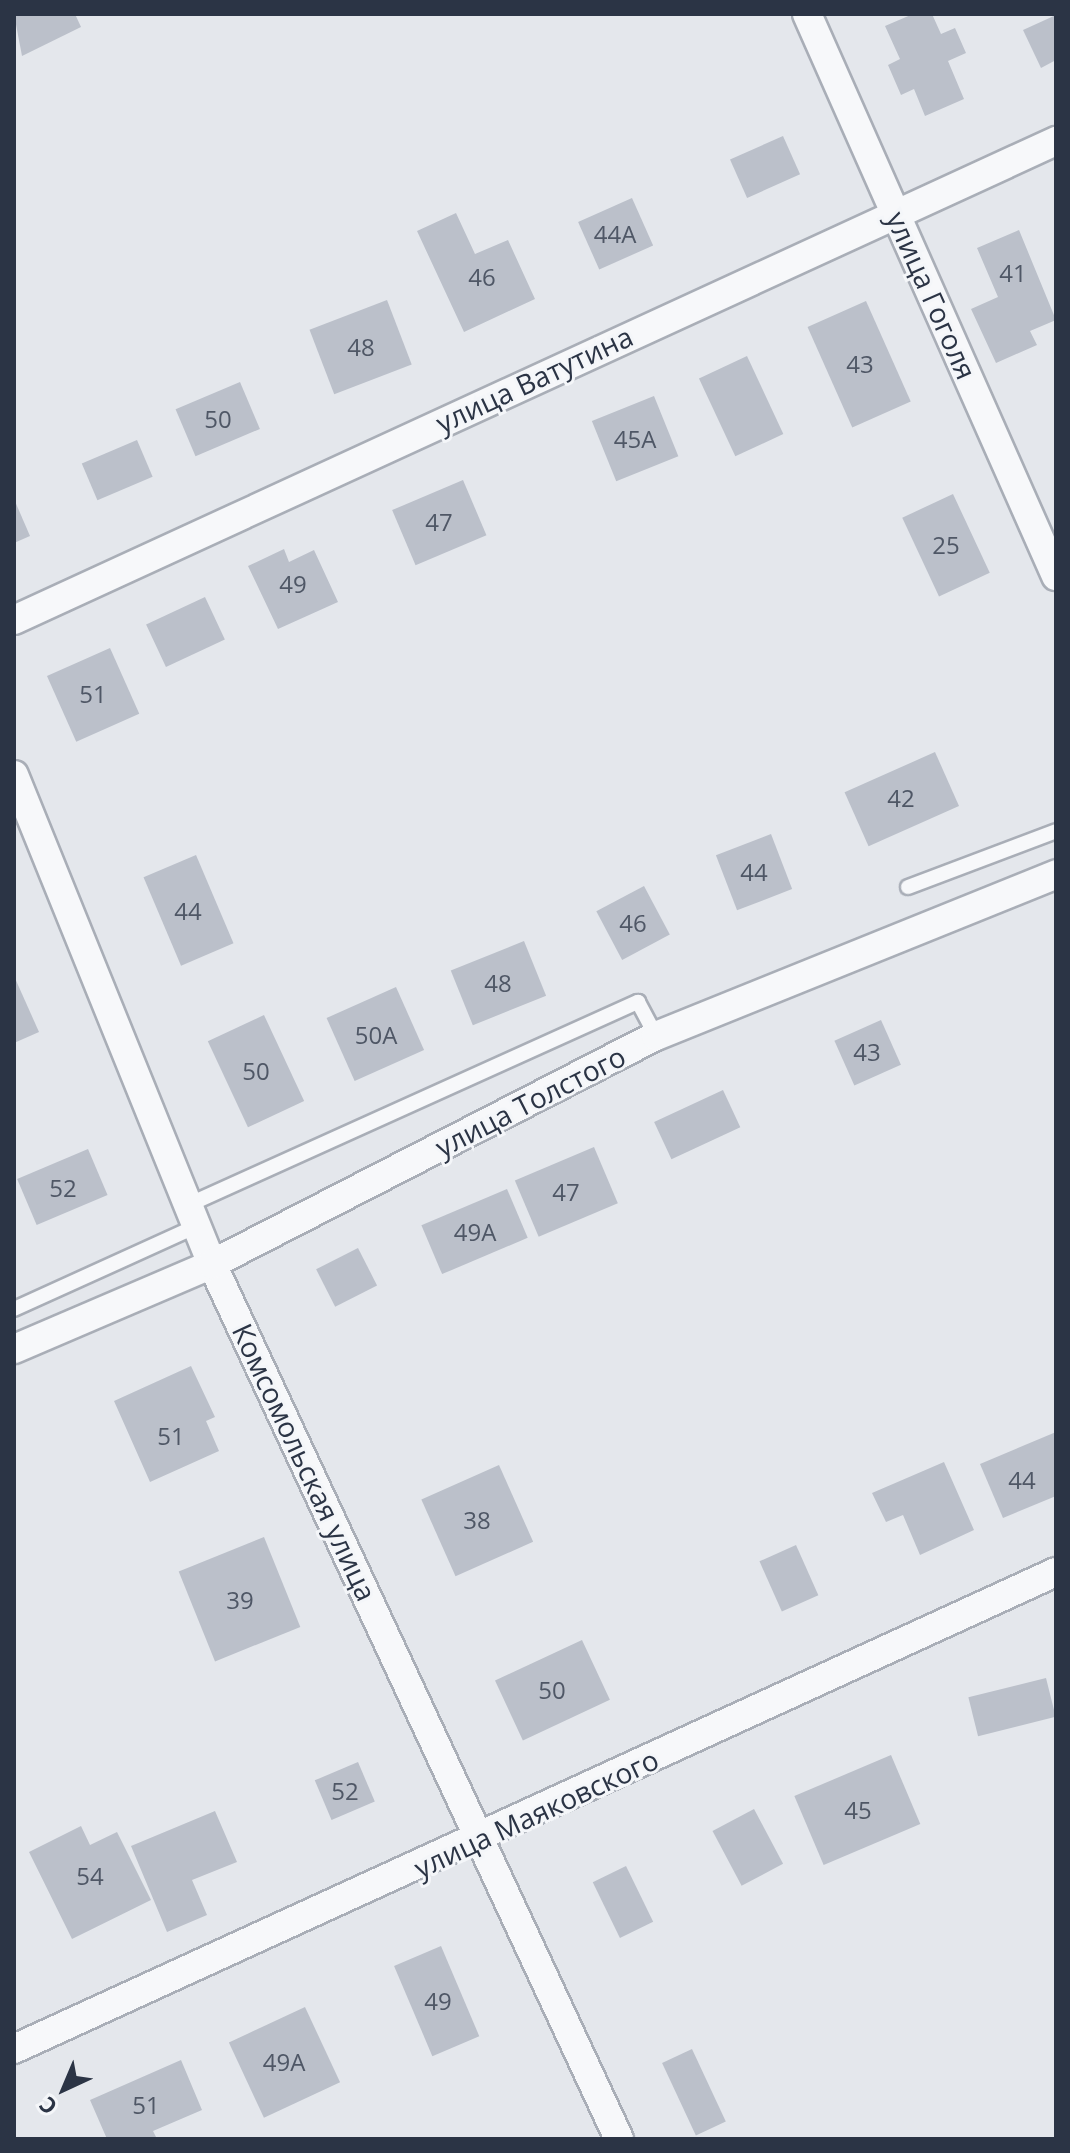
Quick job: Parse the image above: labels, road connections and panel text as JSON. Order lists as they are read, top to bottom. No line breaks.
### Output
{"streets":{"street":["улица Гоголя","улица Ватутина","улица Толстого","Комсомольская улица","улица Маяковского"]},"crossings":[["улица Гоголя","улица Ватутина"],["улица Толстого","Комсомольская улица"],["Комсомольская улица","улица Маяковского"]],"house_numbers":["44А","41","46","48","43","50","45А","47","25","49","51","42","44","44","46","48","50А","43","50","52","47","49А","51","44","38","39","50","52","45","54","49","49А","51"],"north":"bottom left"}
